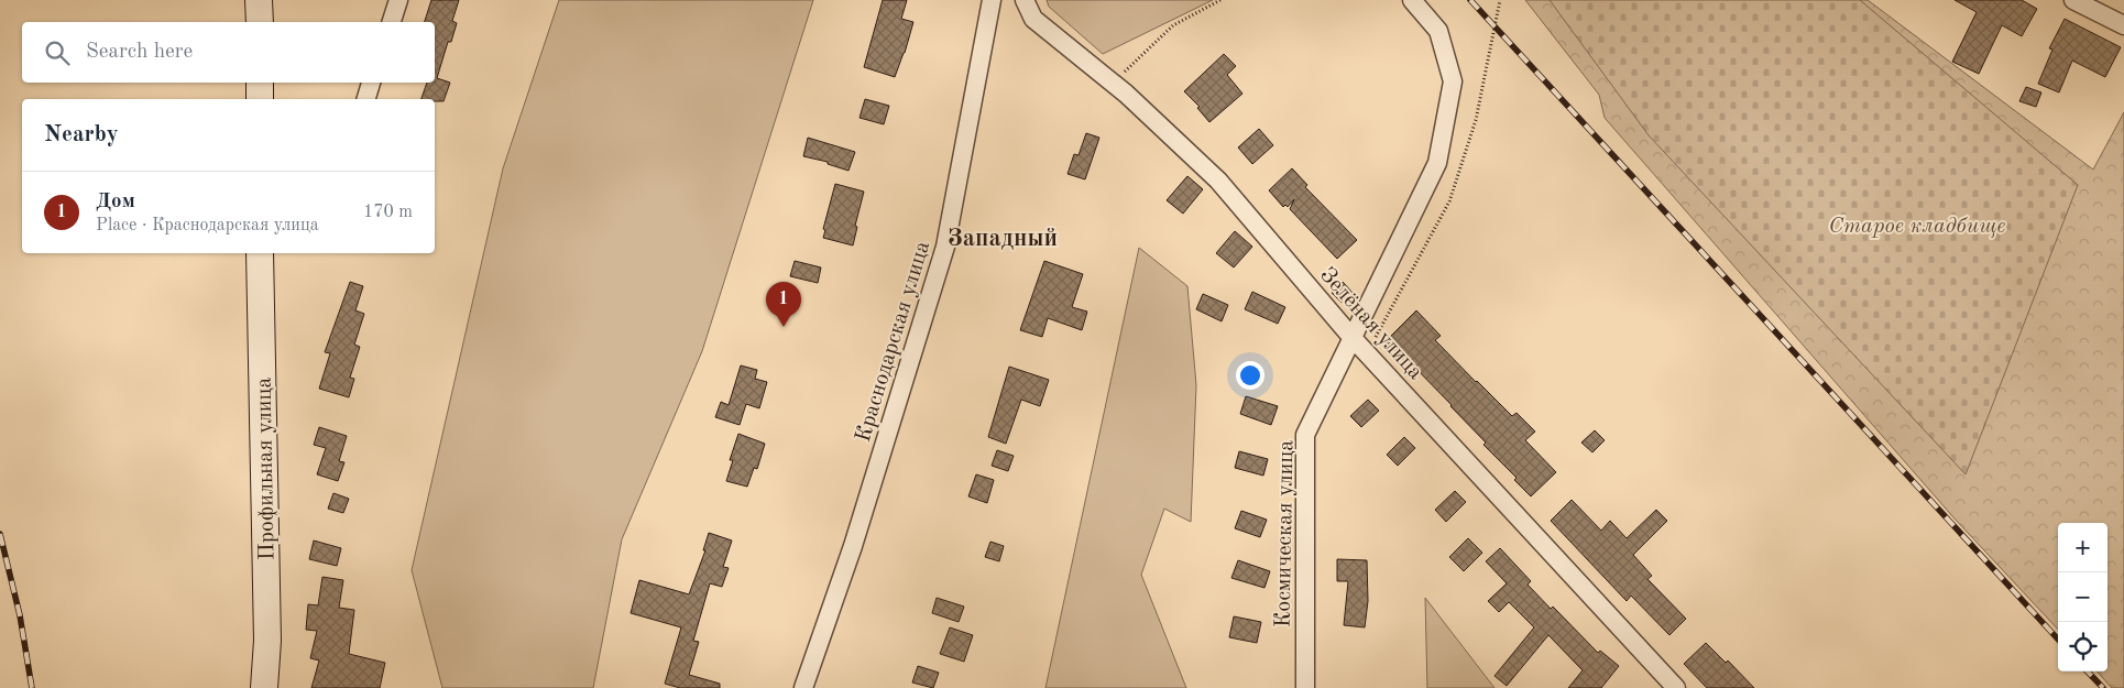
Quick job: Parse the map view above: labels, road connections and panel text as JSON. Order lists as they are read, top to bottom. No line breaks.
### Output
{"streets":{"main road":["Профильная улица"],"street":["Зелёная улица","Краснодарская улица","Космическая улица"]},"crossings":[["Зелёная улица","Космическая улица"]],"districts":["Западный"],"parks":["Старое кладбище"],"page":{"search":"Search here","heading":"Nearby","list":[{"mark":"1","name":"Дом","note":"Place · Краснодарская улица","value":"170 m"}],"pins":"1","map_buttons":["+","−"]}}
